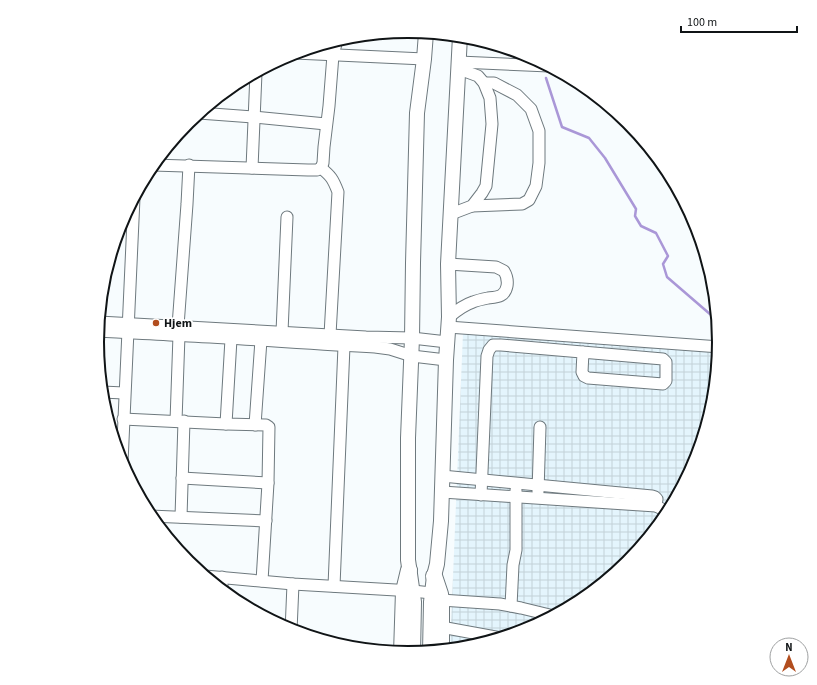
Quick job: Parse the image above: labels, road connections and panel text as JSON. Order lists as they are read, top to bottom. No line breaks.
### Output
{"places":["Hjem"],"scale_bar":"100 m","north":"top"}
